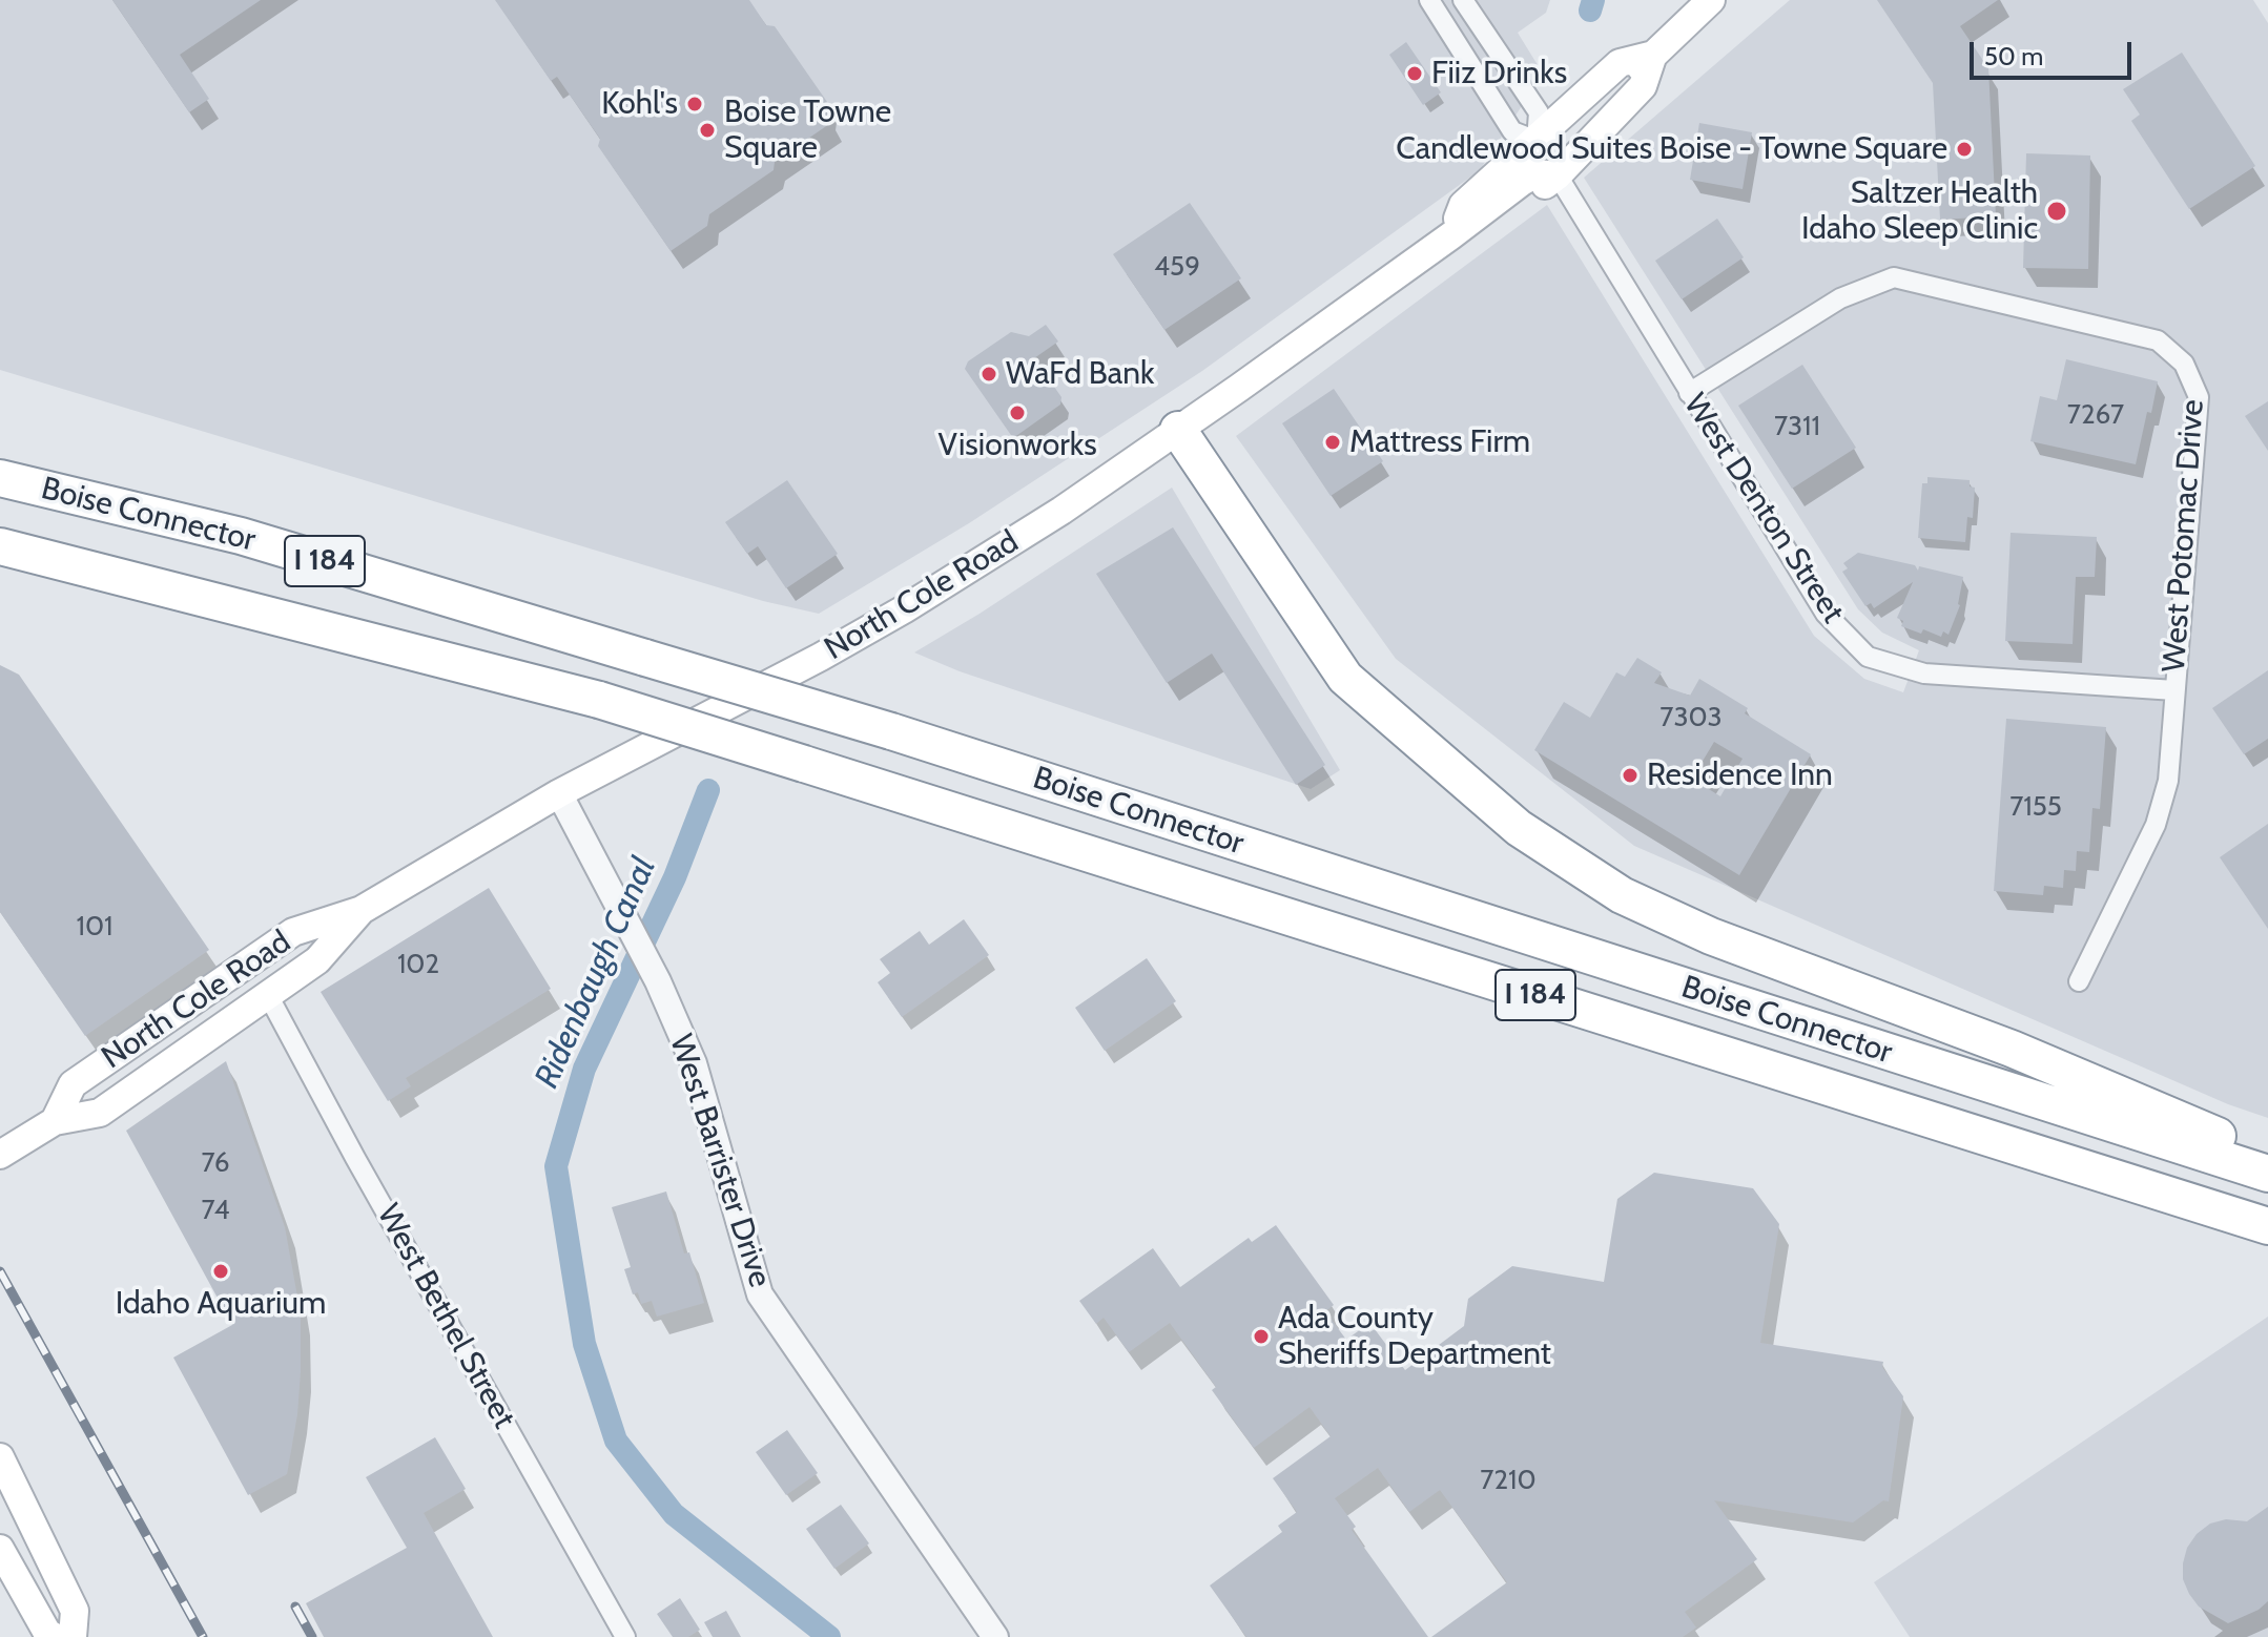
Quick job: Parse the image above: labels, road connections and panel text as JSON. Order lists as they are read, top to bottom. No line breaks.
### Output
{"streets":{"highway":["Boise Connector","I 184"],"main road":["North Cole Road"],"street":["West Denton Street","West Potomac Drive","West Barrister Drive","West Bethel Street"]},"crossings":[["West Denton Street","West Potomac Drive"],["West Denton Street","North Cole Road"],["North Cole Road","West Barrister Drive"],["North Cole Road","West Bethel Street"]],"water":["Ridenbaugh Canal"],"places":["Fiiz Drinks","Kohl's","Boise Towne Square","Candlewood Suites Boise - Towne Square","Saltzer Health Idaho Sleep Clinic","WaFd Bank","Visionworks","Mattress Firm","Residence Inn","Idaho Aquarium","Ada County Sheriffs Department"],"house_numbers":["459","7267","7311","7303","7155","101","102","76","74","7210"],"scale_bar":"50 m"}
